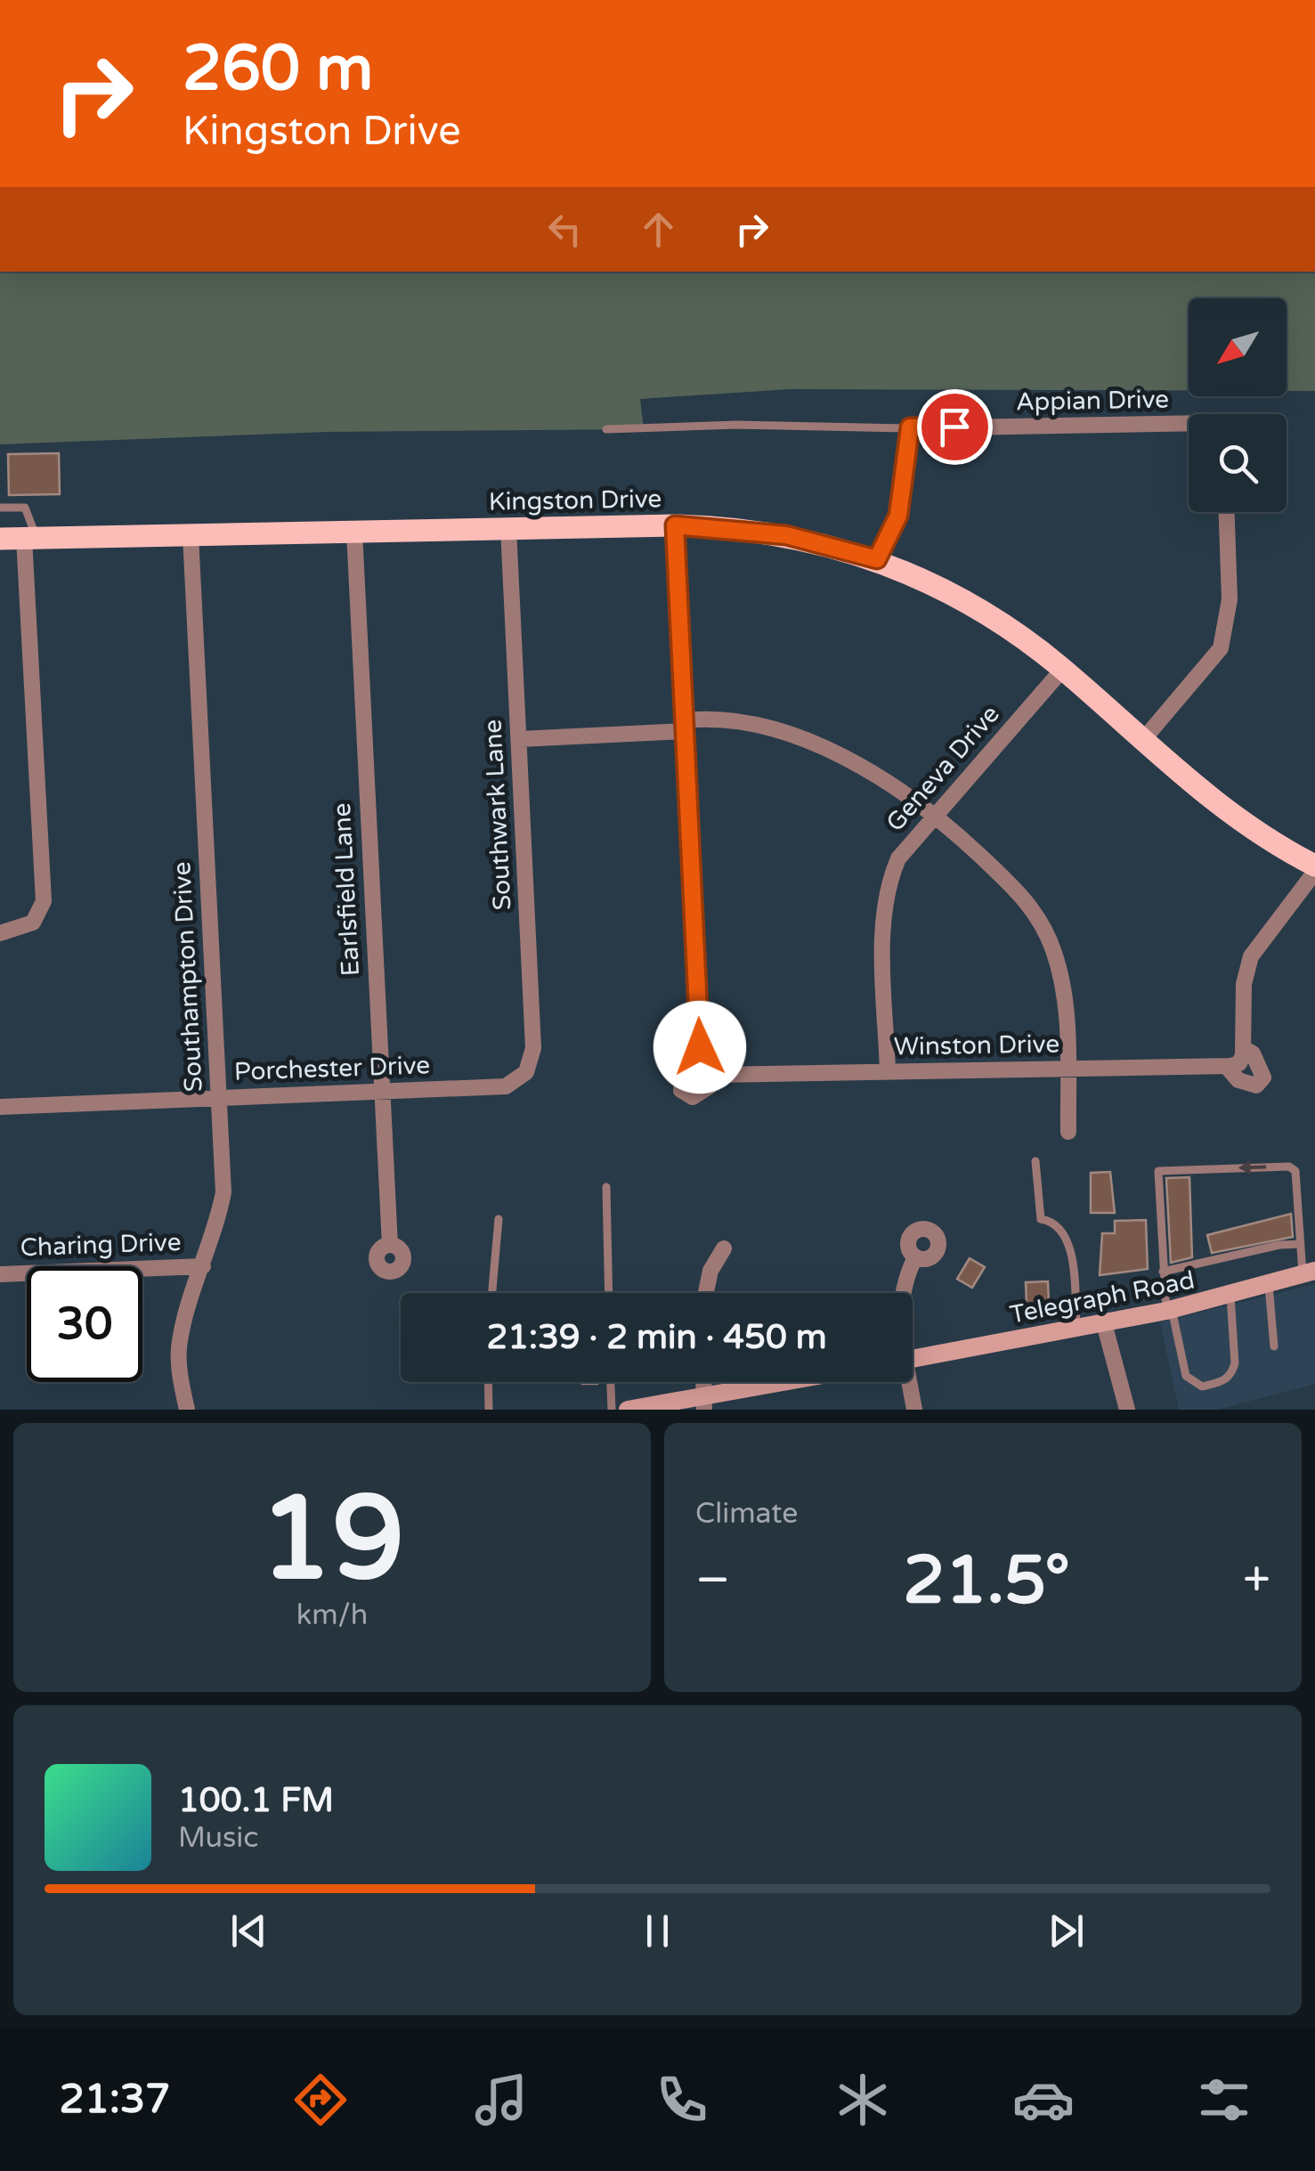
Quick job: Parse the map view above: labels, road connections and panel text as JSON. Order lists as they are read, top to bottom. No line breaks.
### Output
{"streets":{"main road":["Kingston Drive","Telegraph Road"],"street":["Appian Drive","Geneva Drive","Southwark Lane","Earlsfield Lane","Southampton Drive","Winston Drive","Porchester Drive","Charing Drive"]},"crossings":[["Kingston Drive","Geneva Drive"],["Kingston Drive","Southwark Lane"],["Kingston Drive","Earlsfield Lane"],["Kingston Drive","Southampton Drive"],["Kingston Drive","Winston Drive"],["Geneva Drive","Winston Drive"],["Southwark Lane","Porchester Drive"],["Earlsfield Lane","Porchester Drive"],["Southampton Drive","Porchester Drive"],["Southampton Drive","Charing Drive"]],"north":"bottom left","page":{"turn":["260 m","Kingston Drive"],"limit":"30","trip":"21:39 · 2 min · 450 m","tile":[["19","km/h"],"Climate"],"heat":["−","21.5°","+"],"song":["100.1 FM","Music"],"tabs":"21:37"}}
